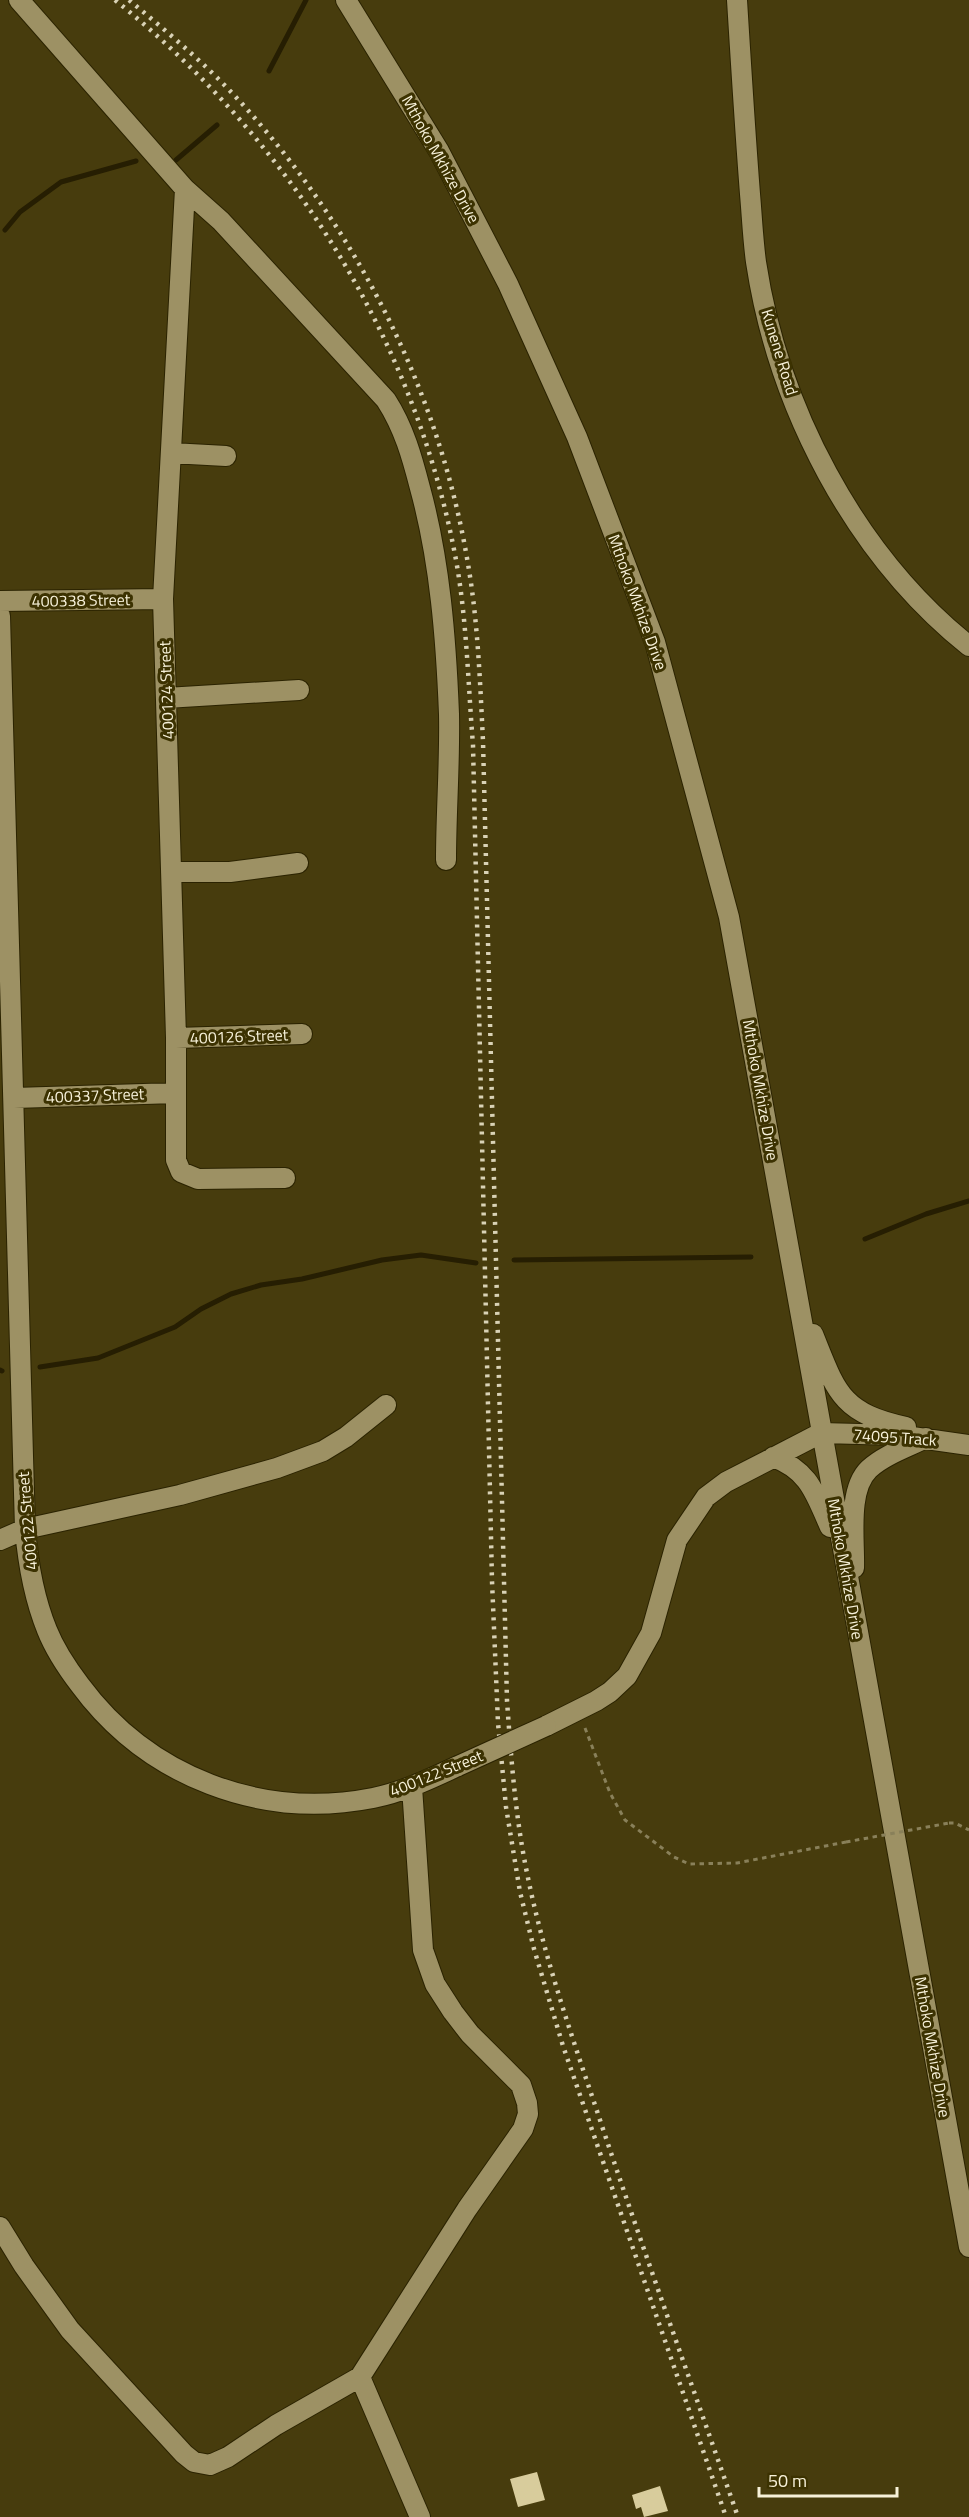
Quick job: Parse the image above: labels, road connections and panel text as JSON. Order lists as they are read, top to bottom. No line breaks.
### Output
{"streets":{"street":["Mthoko Mkhize Drive","Kunene Road","400338 Street","400124 Street","400126 Street","400337 Street","74095 Track","400122 Street"]},"crossings":[["Mthoko Mkhize Drive","74095 Track"],["Mthoko Mkhize Drive","400122 Street"],["400338 Street","400124 Street"],["400124 Street","400126 Street"],["400124 Street","400337 Street"],["400337 Street","400122 Street"],["74095 Track","400122 Street"]],"scale_bar":"50 m"}
